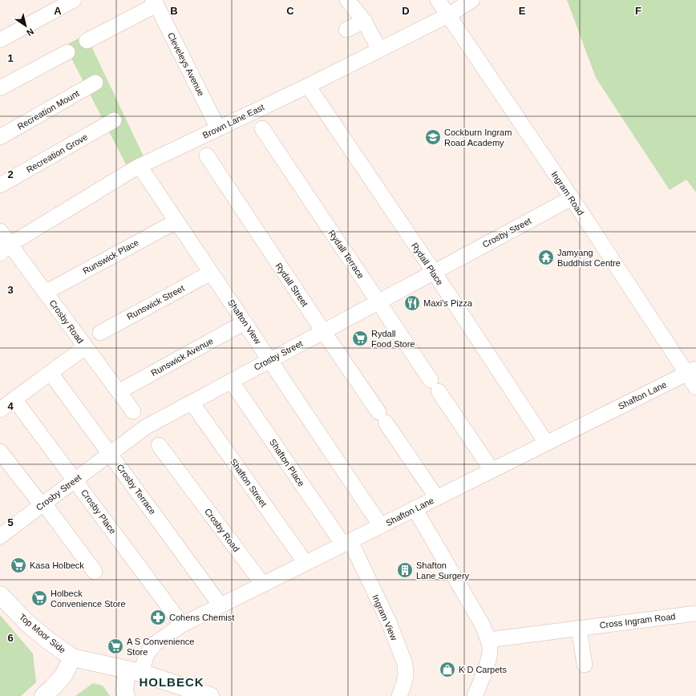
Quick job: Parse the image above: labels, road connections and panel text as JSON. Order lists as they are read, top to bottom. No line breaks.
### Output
{"streets":{"street":["Cleveleys Avenue","Recreation Mount","Brown Lane East","Recreation Grove","Ingram Road","Crosby Street","Rydall Terrace","Runswick Place","Rydall Place","Rydall Street","Runswick Street","Crosby Road","Shafton View","Runswick Avenue","Shafton Lane","Shafton Place","Shafton Street","Crosby Terrace","Crosby Place","Ingram View","Cross Ingram Road","Top Moor Side"]},"crossings":[["Cleveleys Avenue","Brown Lane East"],["Brown Lane East","Ingram Road"],["Brown Lane East","Rydall Place"],["Brown Lane East","Crosby Road"],["Brown Lane East","Shafton View"],["Ingram Road","Crosby Street"],["Ingram Road","Shafton Lane"],["Crosby Street","Rydall Terrace"],["Crosby Street","Rydall Place"],["Crosby Street","Rydall Street"],["Crosby Street","Shafton View"],["Crosby Street","Shafton Place"],["Crosby Street","Shafton Street"],["Crosby Street","Crosby Terrace"],["Crosby Street","Crosby Place"],["Rydall Terrace","Shafton Lane"],["Runswick Place","Crosby Road"],["Runswick Place","Shafton View"],["Rydall Place","Shafton Lane"],["Rydall Street","Shafton Lane"],["Runswick Street","Shafton View"],["Crosby Road","Runswick Avenue"],["Crosby Road","Shafton Lane"],["Shafton View","Runswick Avenue"],["Shafton View","Shafton Lane"],["Shafton Lane","Shafton Place"],["Shafton Lane","Shafton Street"],["Shafton Lane","Crosby Terrace"],["Shafton Lane","Crosby Place"],["Shafton Lane","Ingram View"],["Shafton Place","Ingram View"]],"districts":["HOLBECK"],"places":{"school or university":["Cockburn Ingram Road Academy"],"temple":["Jamyang Buddhist Centre"],"restaurant":["Maxi's Pizza"],"supermarket":["Rydall Food Store","Kasa Holbeck","Holbeck Convenience Store","A S Convenience Store"],"building":["Shafton Lane Surgery"],"pharmacy":["Cohens Chemist"],"shop":["K D Carpets"]},"north":"bottom right","grid":{"columns":["A","B","C","D","E","F"],"rows":["1","2","3","4","5","6"]}}
